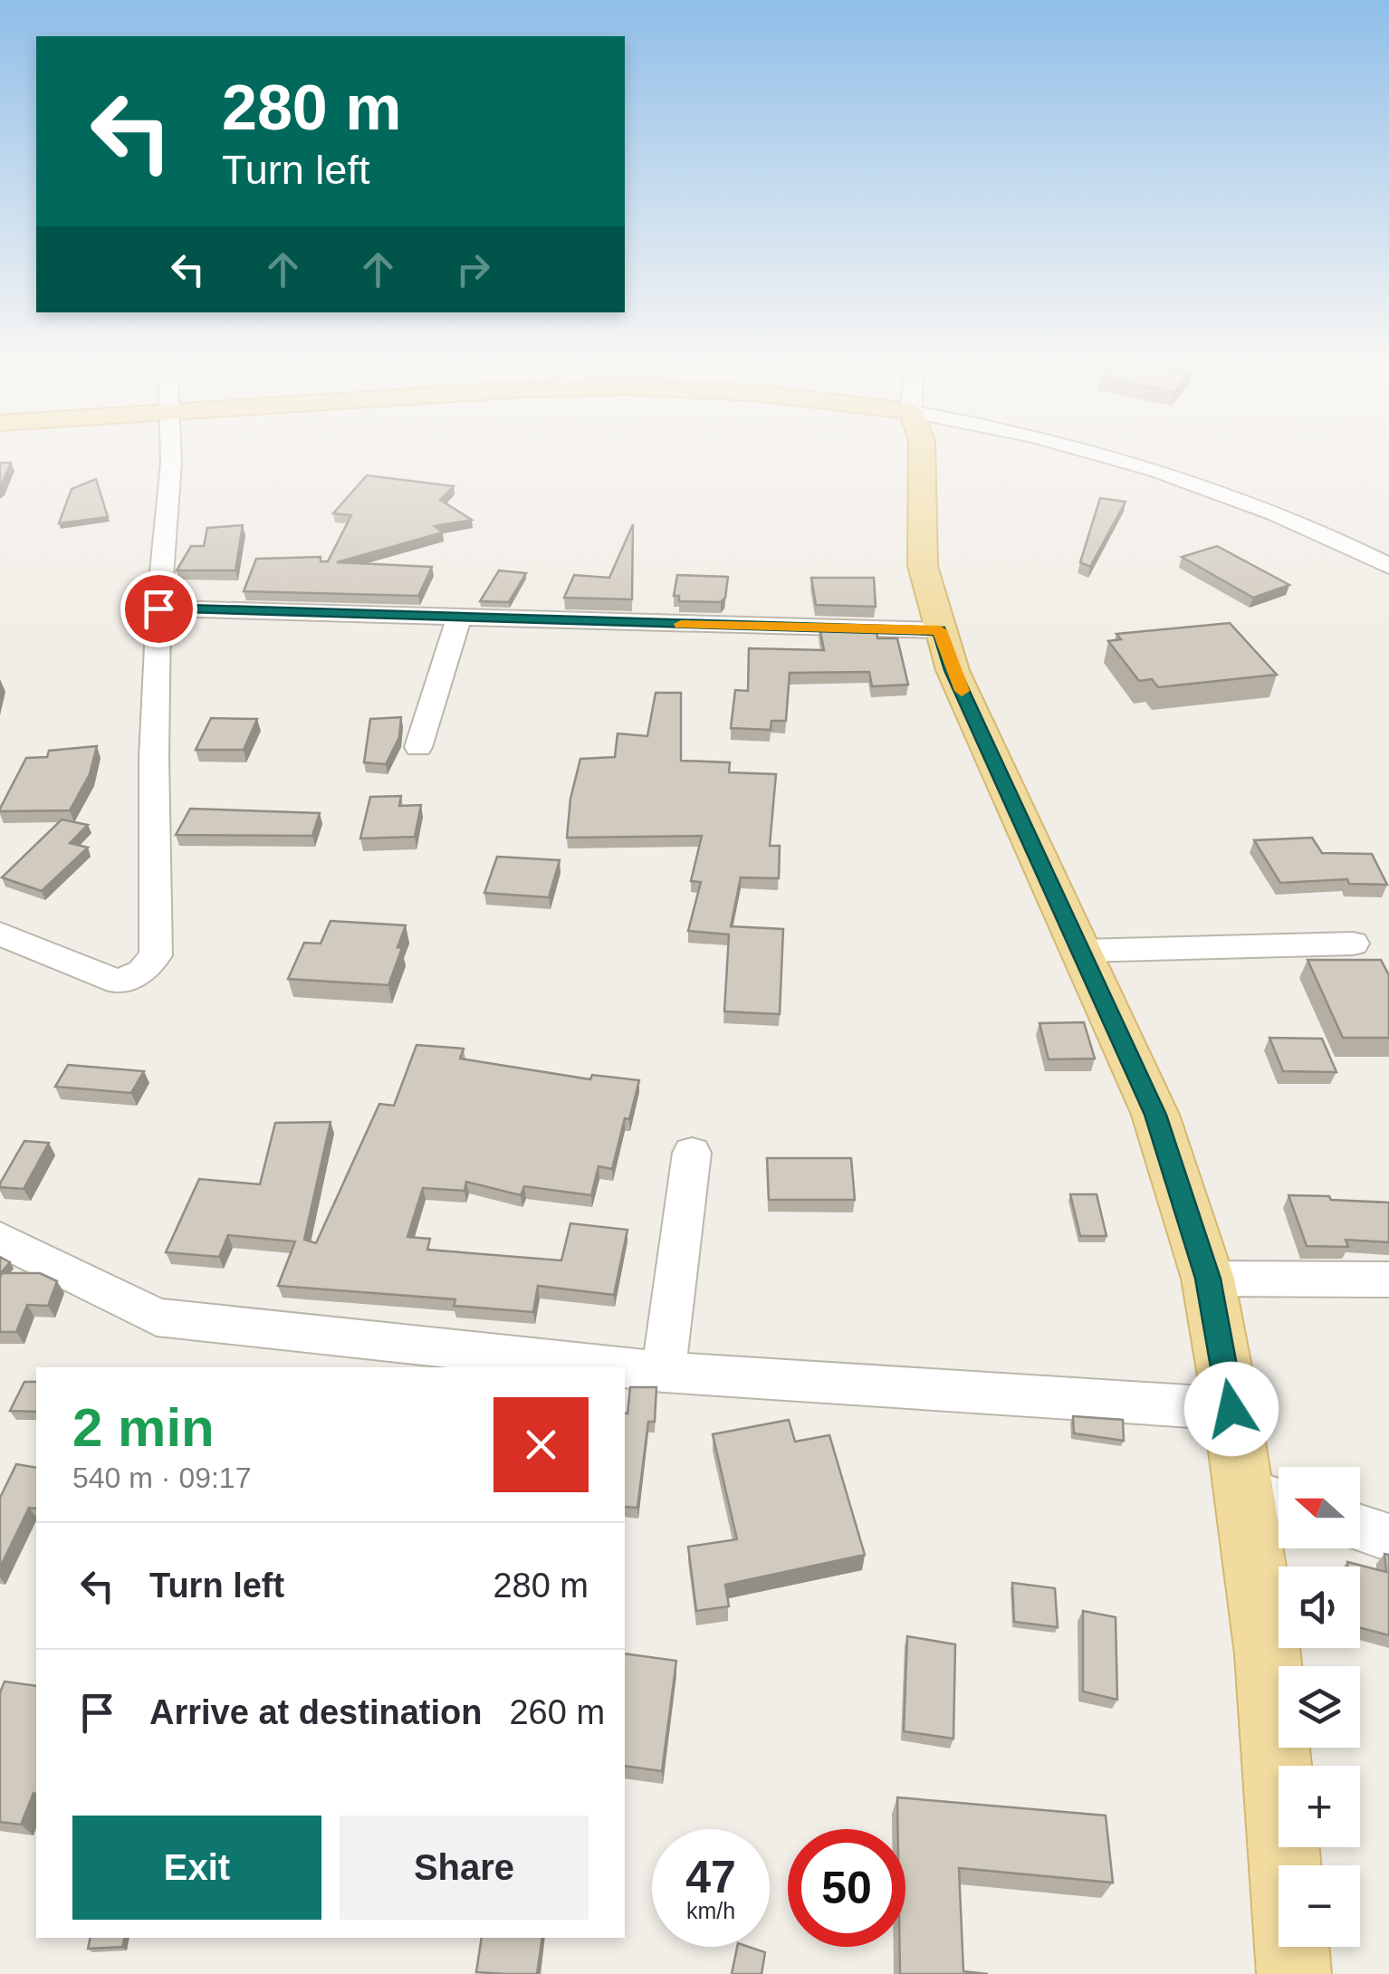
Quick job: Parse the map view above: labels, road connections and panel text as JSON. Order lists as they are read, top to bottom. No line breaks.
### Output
{"north":"left","page":{"turn":["280 m","Turn left"],"heading":["2 min","540 m · 09:17"],"map_buttons":["+","−"],"list":[{"name":"Turn left","value":"280 m"},{"name":"Arrive at destination","value":"260 m"}],"buttons":["Exit","Share"],"speed":"47 km/h","limit":"50"}}
